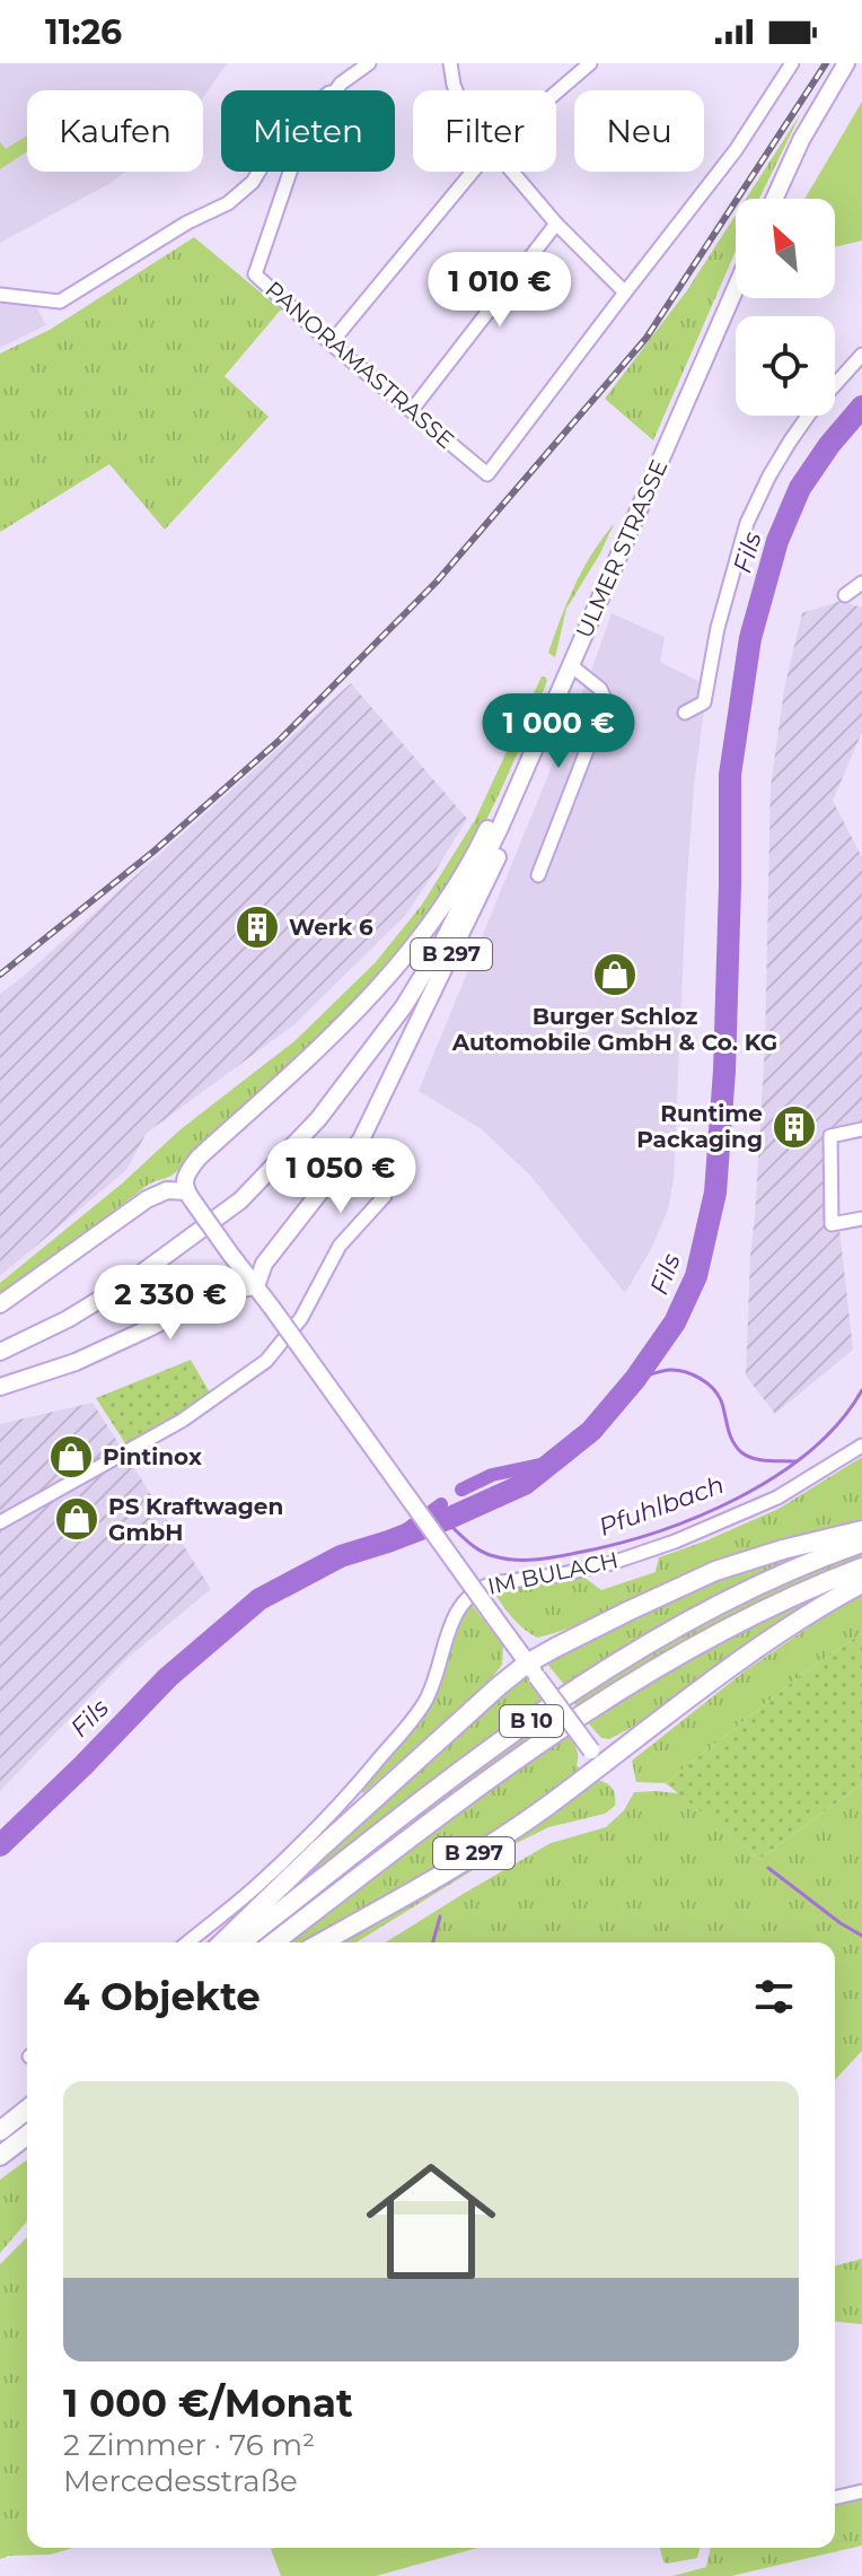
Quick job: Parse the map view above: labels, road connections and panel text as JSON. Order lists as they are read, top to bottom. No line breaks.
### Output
{"streets":{"highway":["B 297","B 10"],"main road":["ULMER STRASSE"],"street":["PANORAMASTRASSE","IM BULACH"]},"crossings":[["ULMER STRASSE","B 297"]],"water":["Fils","Pfuhlbach"],"places":{"building":["Werk 6","Runtime Packaging"],"shop":["Burger Schloz Automobile GmbH & Co. KG","Pintinox","PS Kraftwagen GmbH"]},"north":"top left","page":{"status":"11:26","chip":["Kaufen","Mieten","Filter","Neu"],"price":["1 010 €","1 000 €","1 050 €","2 330 €"],"heading":"4 Objekte","list":[{"name":"1 000 €/Monat","note":"2 Zimmer · 76 m² · Mercedesstraße"}]}}
